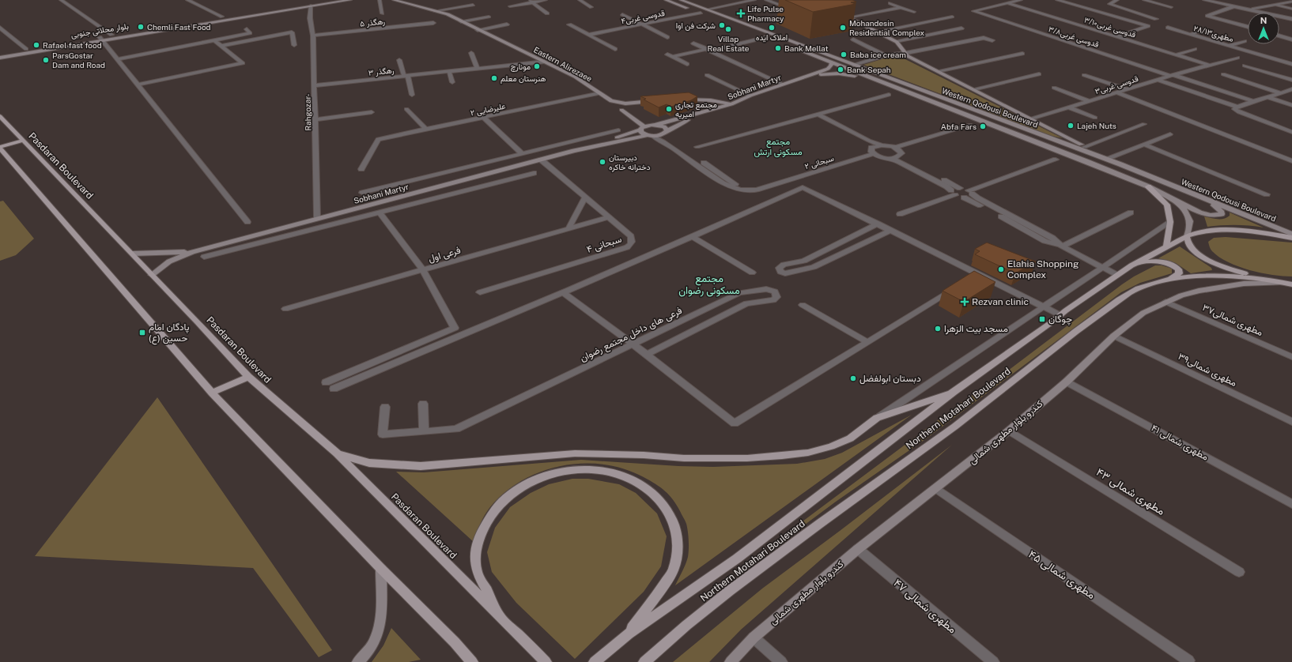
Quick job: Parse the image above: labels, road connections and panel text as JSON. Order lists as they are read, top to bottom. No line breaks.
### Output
{"streets":{"main road":["Pasdaran Boulevard","Northern Motahari Boulevard"],"street":["قدوسی غربی۴","۵ رهگذر","قدوسی غربی۳/۱۰","بلوار محلاتی جنوبی","مطهری۲۸/۱۳","قدوسی غربی۳/۸","Eastern Alirezaee","۳ رهگذر","قدوسی غربی۳","Sobhani Martyr","Western Qodousi Boulevard","۲ علیرضایی","Rahgozar-","سبحانی ۲","سبحانی ۴","فرعی اول","مطهرى شمالى۳۷","فرعی های داخل مجتمع رضوان","مطهرى شمالى۳۹","کندرو بلوار مطهری شمالی","۴۱ مطهرى شمالى","مطهرى شمالى ۴۳","مطهرى شمالى ۴۵","مطهرى شمالى ۴۷"]},"crossings":[["قدوسی غربی۴","Western Qodousi Boulevard"],["۵ رهگذر","Rahgozar-"],["قدوسی غربی۳/۱۰","قدوسی غربی۳/۸"],["قدوسی غربی۳/۱۰","قدوسی غربی۳"],["بلوار محلاتی جنوبی","Rahgozar-"],["قدوسی غربی۳/۸","قدوسی غربی۳"],["Eastern Alirezaee","۳ رهگذر"],["Eastern Alirezaee","۲ علیرضایی"],["۳ رهگذر","Rahgozar-"],["Sobhani Martyr","Western Qodousi Boulevard"],["Sobhani Martyr","Rahgozar-"],["Sobhani Martyr","سبحانی ۴"],["Western Qodousi Boulevard","Northern Motahari Boulevard"],["سبحانی ۴","فرعی اول"],["مطهرى شمالى۳۷","کندرو بلوار مطهری شمالی"],["مطهرى شمالى۳۹","کندرو بلوار مطهری شمالی"],["Northern Motahari Boulevard","کندرو بلوار مطهری شمالی"],["کندرو بلوار مطهری شمالی","۴۱ مطهرى شمالى"],["کندرو بلوار مطهری شمالی","مطهرى شمالى ۴۳"],["کندرو بلوار مطهری شمالی","مطهرى شمالى ۴۵"],["کندرو بلوار مطهری شمالی","مطهرى شمالى ۴۷"]],"districts":["مجتمع مسکونی ارتش","مجتمع مسکونی رضوان"],"places":{"health":["Life Pulse Pharmacy","Rezvan clinic"],"other":["شرکت فن اوا","Chemli Fast Food","املاک ایده","Mohandesin Residential Complex","Villap Real Estate","Rafael fast food","Bank Mellat","Baba ice cream","ParsGostar Dam and Road","مونارچ","Bank Sepah","هنرستان معلم","مجتمع تجاری امیریه","Lajeh Nuts","Abfa Fars","دبیرستان دخترانه خاکره","Elahia Shopping Complex","مسجد بیت الزهرا","دبستان ابولفضل"],"transit":["چوگان","پادگان امام حسین (ع)"]},"north":"top"}
